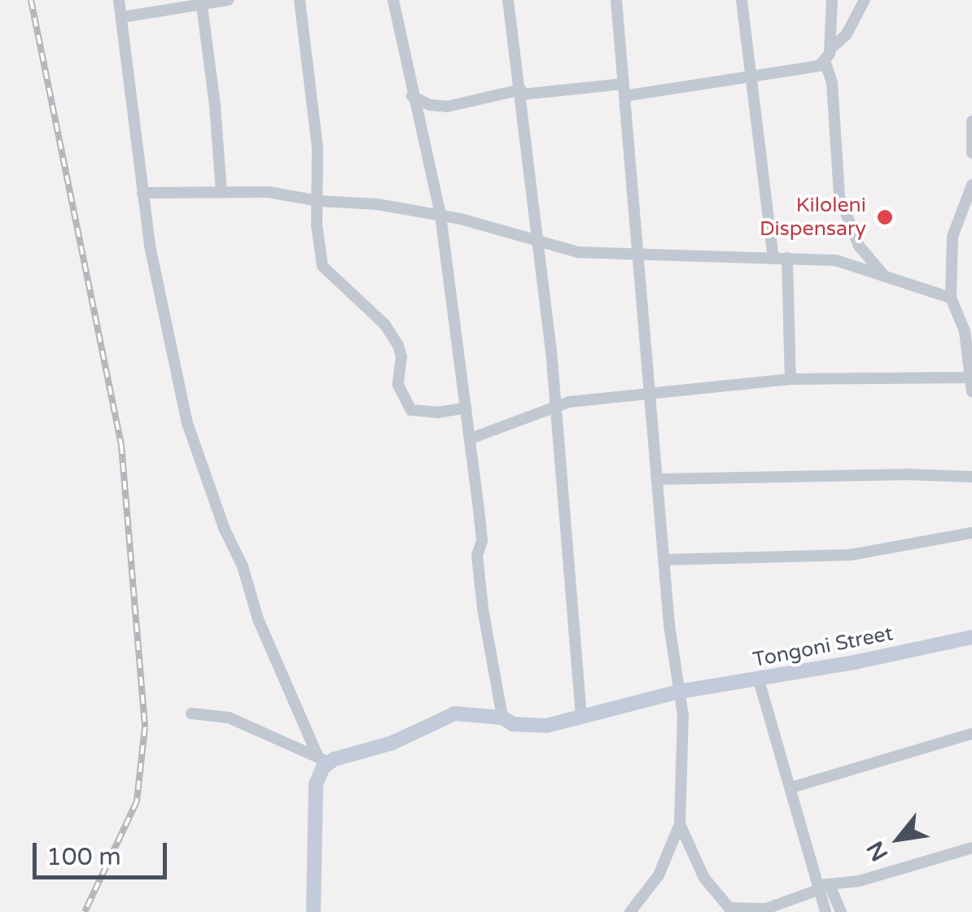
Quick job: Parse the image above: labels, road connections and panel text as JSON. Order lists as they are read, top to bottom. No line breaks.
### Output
{"streets":{"street":["Tongoni Street"]},"places":["Kiloleni Dispensary"],"scale_bar":"100 m","north":"bottom left"}
